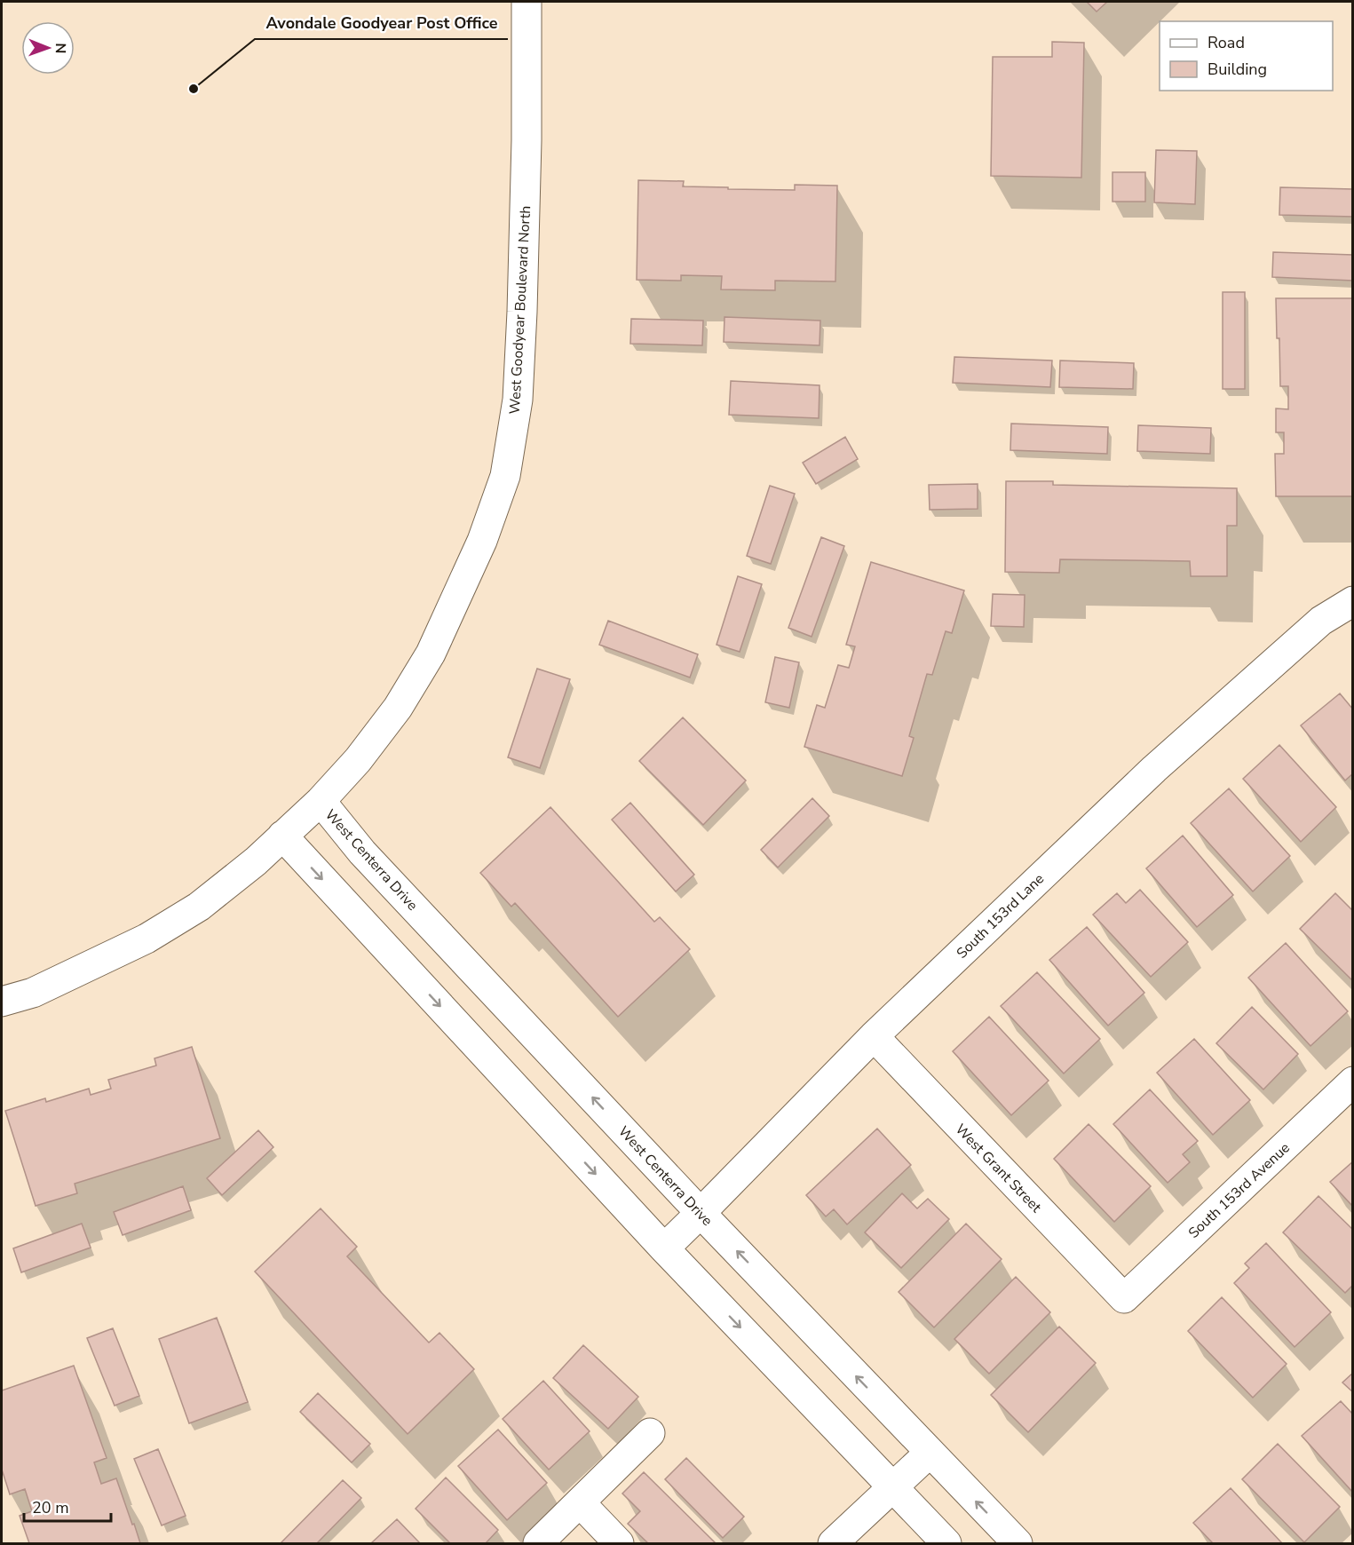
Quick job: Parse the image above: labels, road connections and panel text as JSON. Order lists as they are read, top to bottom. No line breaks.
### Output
{"streets":{"street":["West Goodyear Boulevard North","West Centerra Drive","South 153rd Lane","West Grant Street","South 153rd Avenue"]},"crossings":[["West Goodyear Boulevard North","West Centerra Drive"],["West Centerra Drive","South 153rd Lane"],["South 153rd Lane","West Grant Street"],["West Grant Street","South 153rd Avenue"]],"places":["Avondale Goodyear Post Office"],"legend":["Road","Building"],"scale_bar":"20 m","north":"right"}
